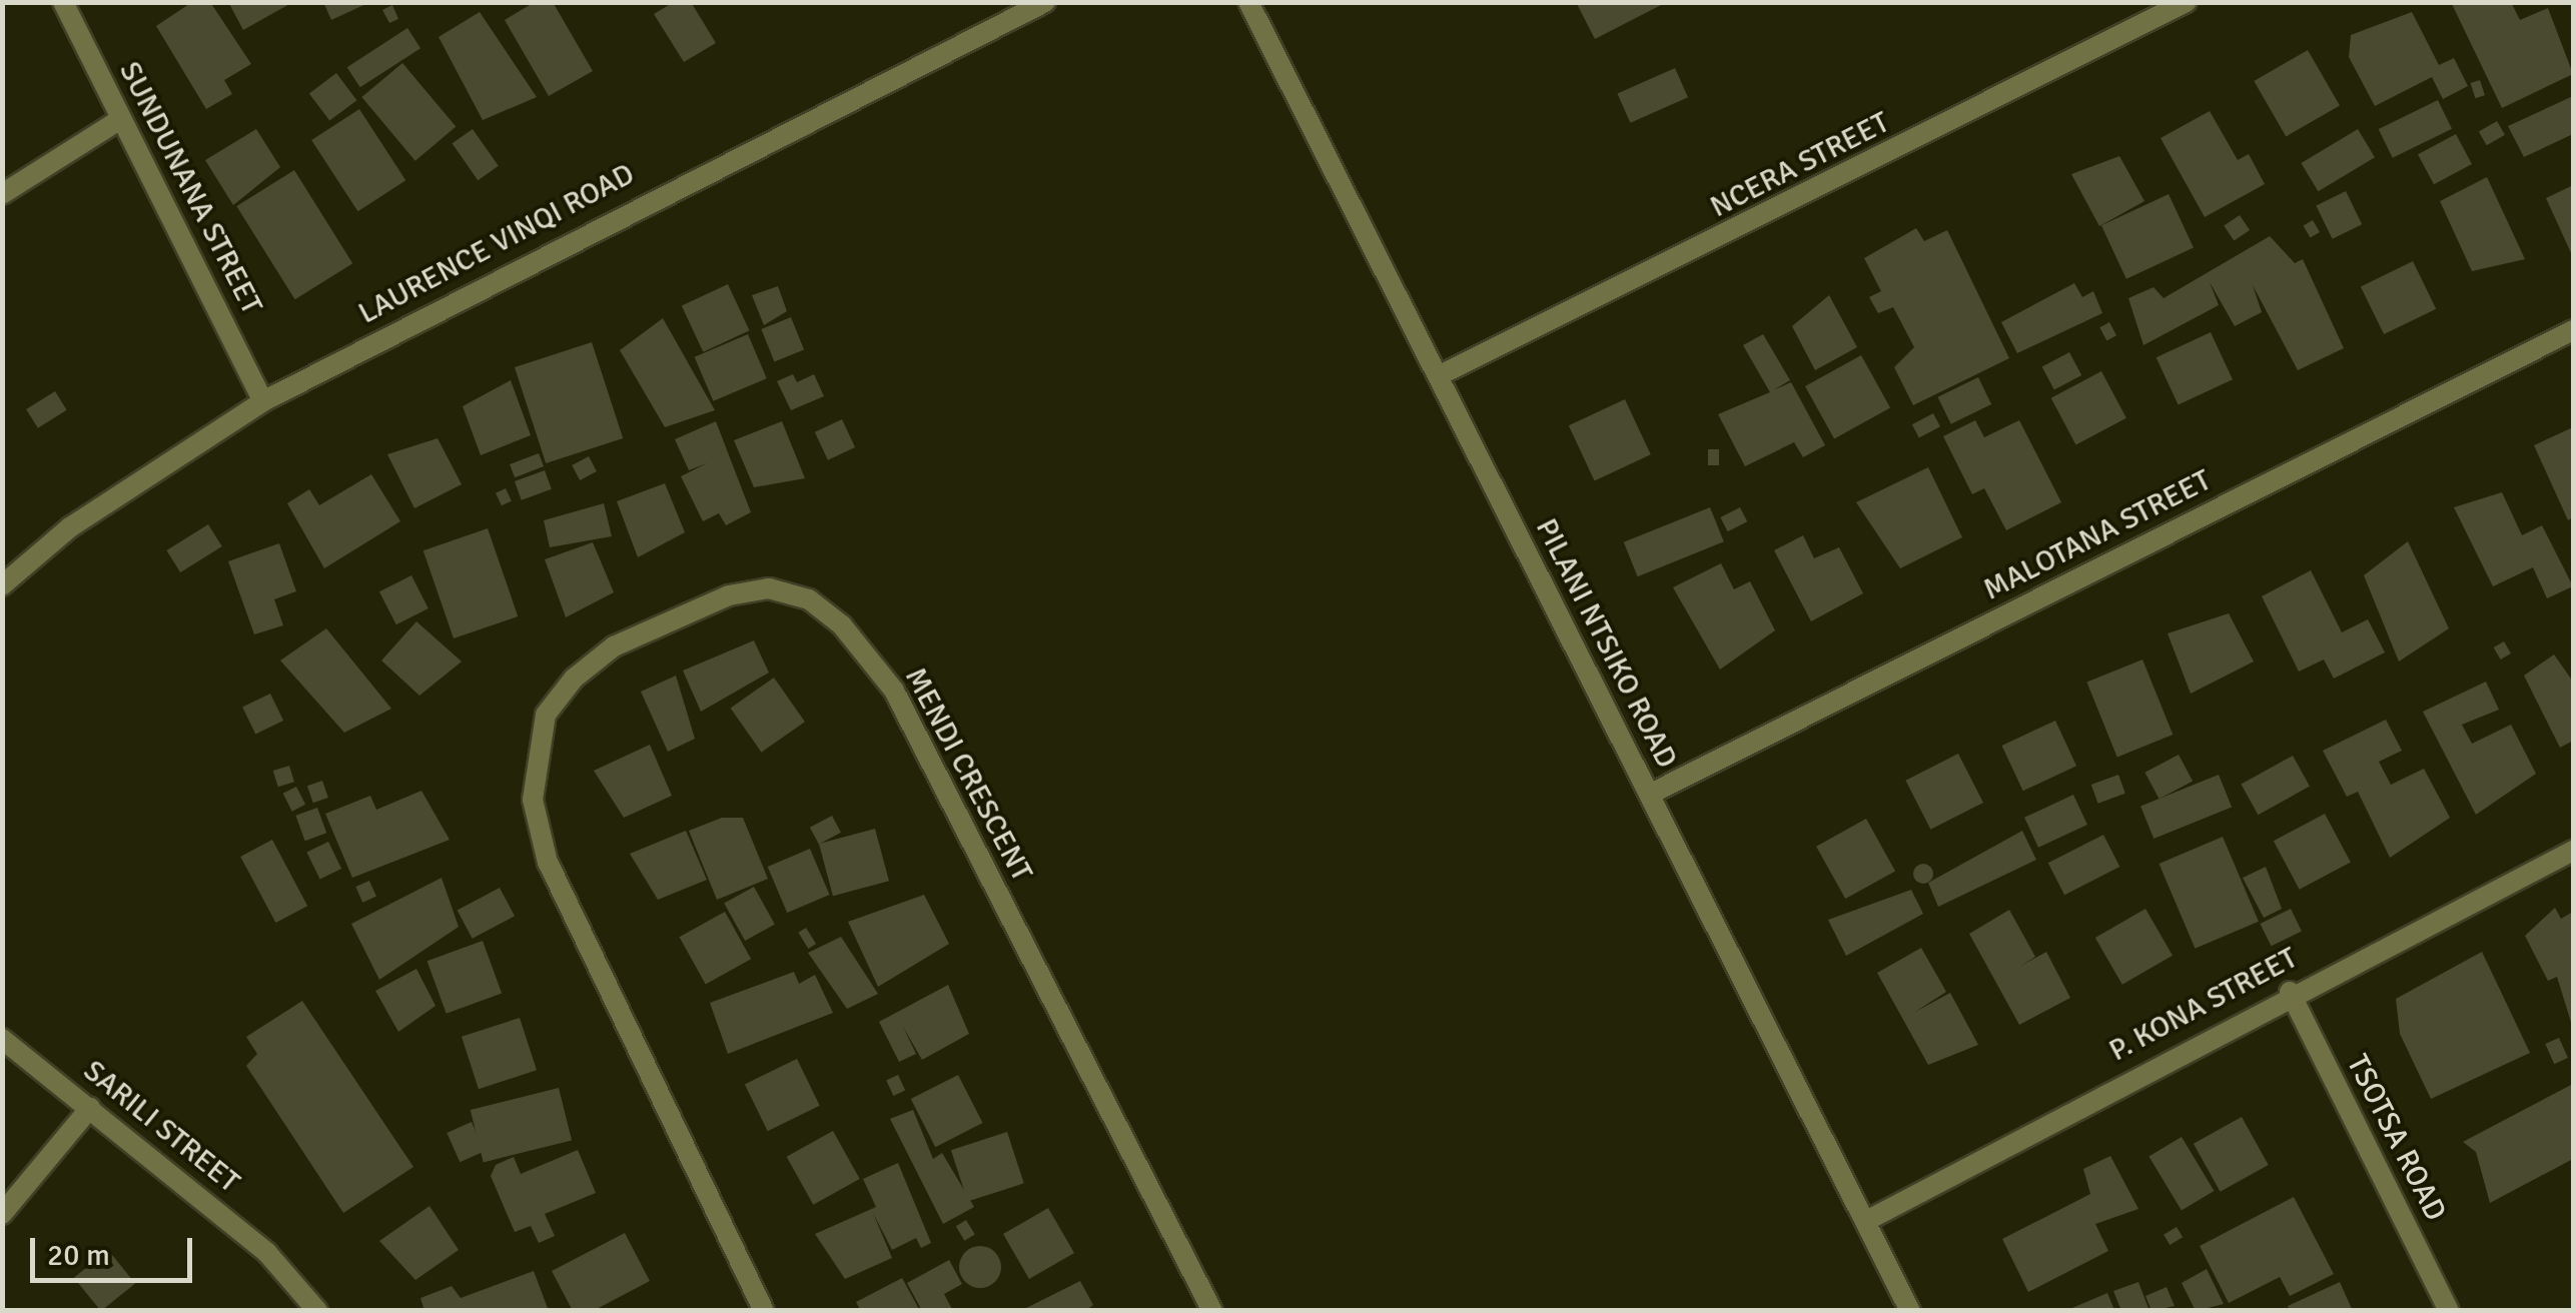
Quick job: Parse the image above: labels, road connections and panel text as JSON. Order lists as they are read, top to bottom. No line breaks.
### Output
{"streets":{"street":["NCERA STREET","SUNDUNANA STREET","LAURENCE VINQI ROAD","MALOTANA STREET","PILANI NTSIKO ROAD","MENDI CRESCENT","P. KONA STREET","SARILI STREET","TSOTSA ROAD"]},"crossings":[["NCERA STREET","PILANI NTSIKO ROAD"],["SUNDUNANA STREET","LAURENCE VINQI ROAD"],["MALOTANA STREET","PILANI NTSIKO ROAD"],["PILANI NTSIKO ROAD","P. KONA STREET"],["P. KONA STREET","TSOTSA ROAD"]],"scale_bar":"20 m"}
